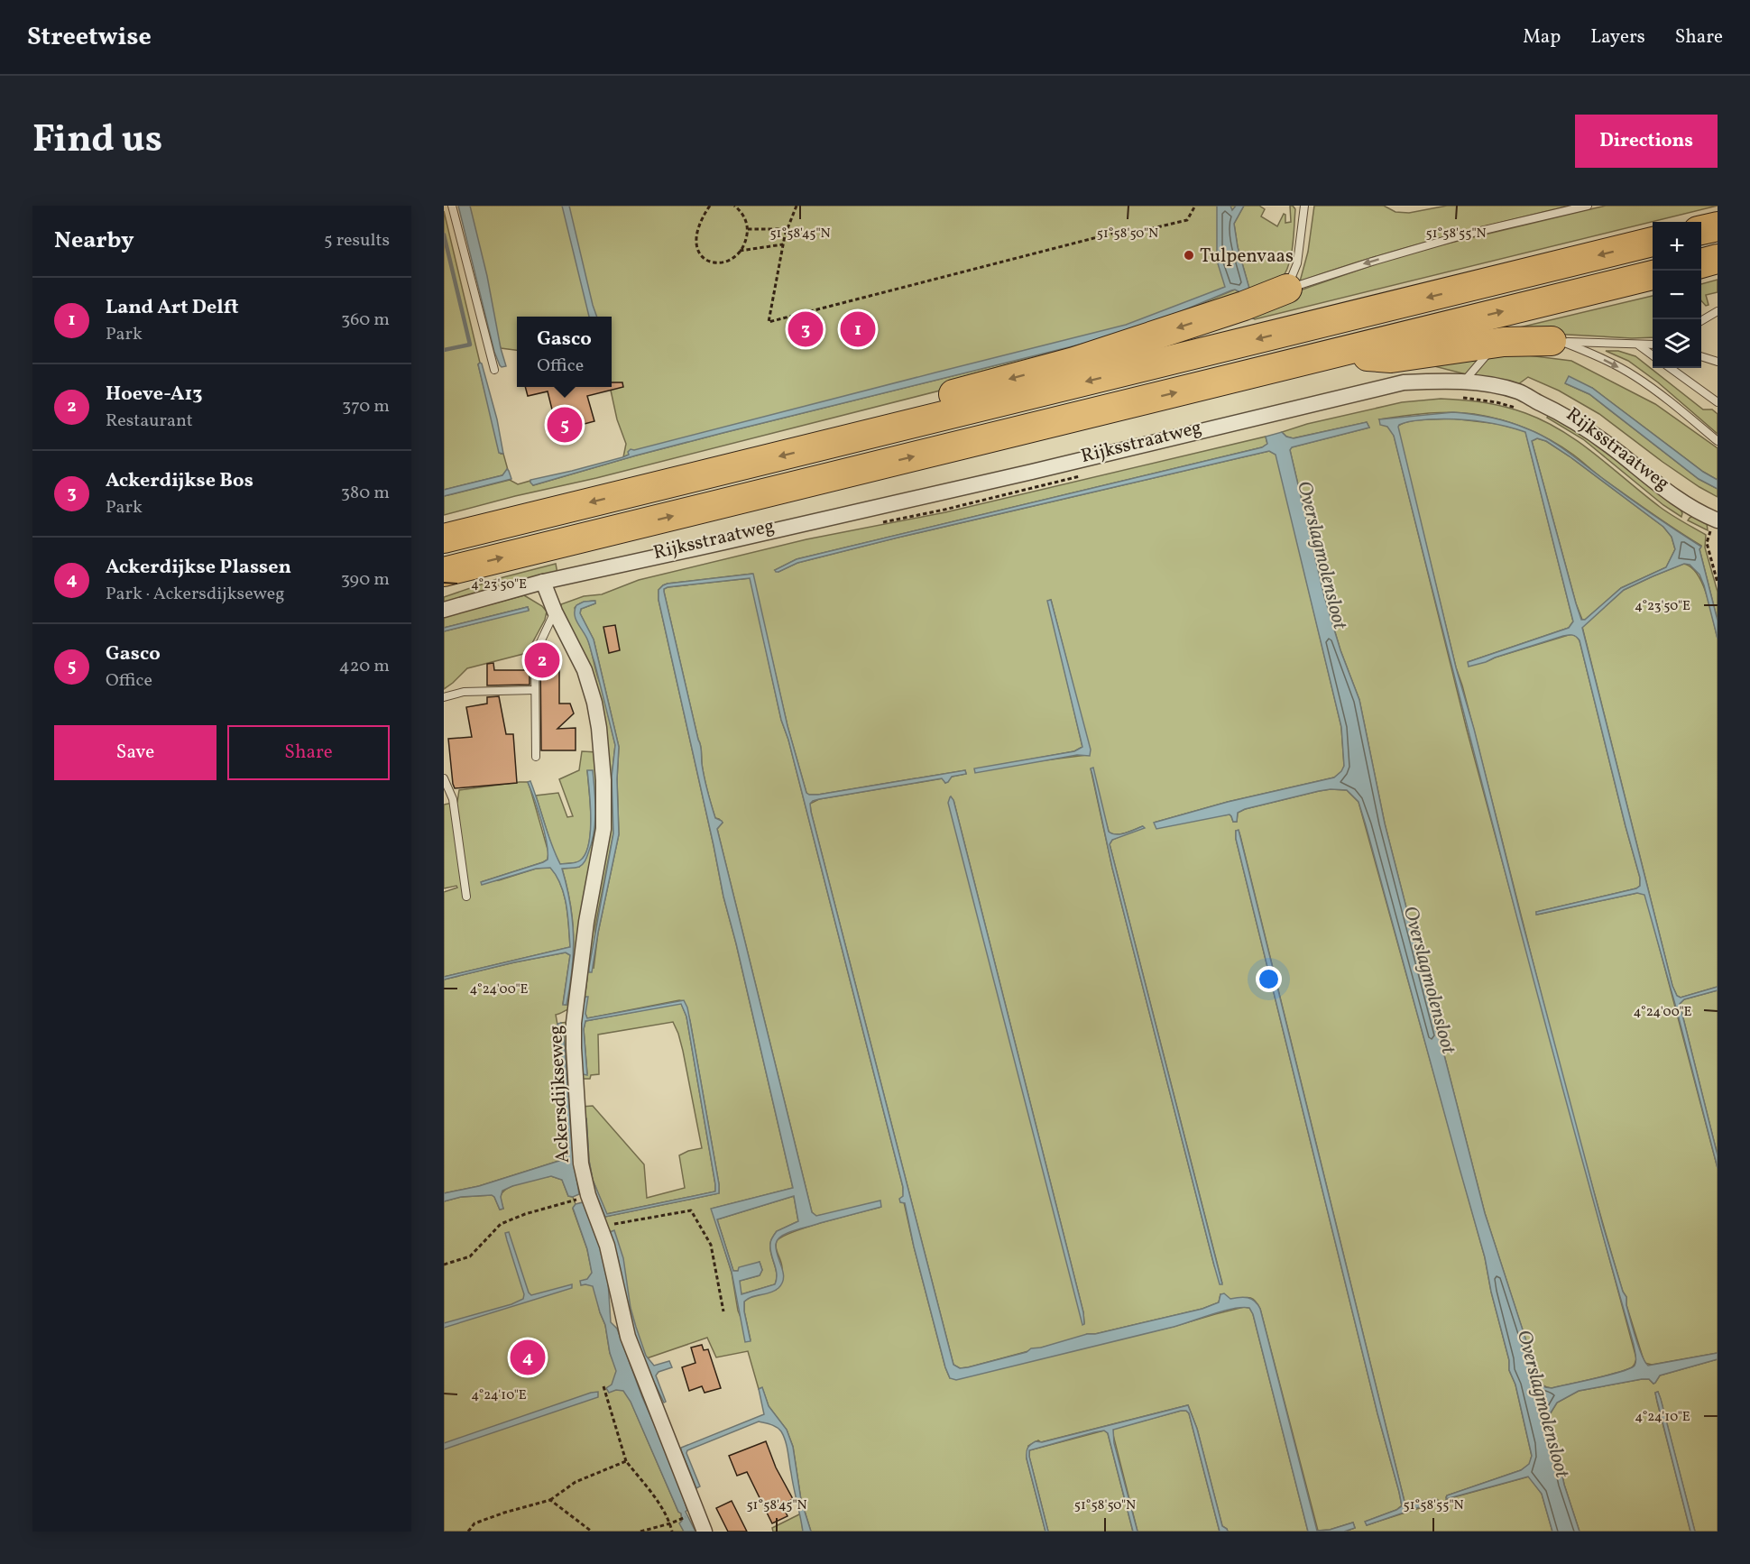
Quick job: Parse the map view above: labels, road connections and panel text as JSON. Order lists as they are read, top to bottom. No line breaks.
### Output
{"streets":{"street":["Rijksstraatweg","Ackersdijkseweg"]},"crossings":[["Rijksstraatweg","Ackersdijkseweg"]],"water":["Overslagmolensloot"],"places":["Tulpenvaas"],"page":{"header":"Streetwise","nav":["Map","Layers","Share"],"title":"Find us","buttons":["Directions",["Save","Share"]],"heading":["Nearby","5 results"],"map_buttons":["+","−"],"list":[{"mark":"1","name":"Land Art Delft","note":"Park","value":"360 m"},{"mark":"2","name":"Hoeve-A13","note":"Restaurant","value":"370 m"},{"mark":"3","name":"Ackerdijkse Bos","note":"Park","value":"380 m"},{"mark":"4","name":"Ackerdijkse Plassen","note":"Park · Ackersdijkseweg","value":"390 m"},{"mark":"5","name":"Gasco","note":"Office","value":"420 m"}],"pins":["1","3","5","2","4"],"popup":["Gasco","Office"]},"coordinates":["51°58'45\"N","51°58'50\"N","51°58'55\"N","4°23'50\"E","4°24'00\"E","4°24'10\"E"]}
